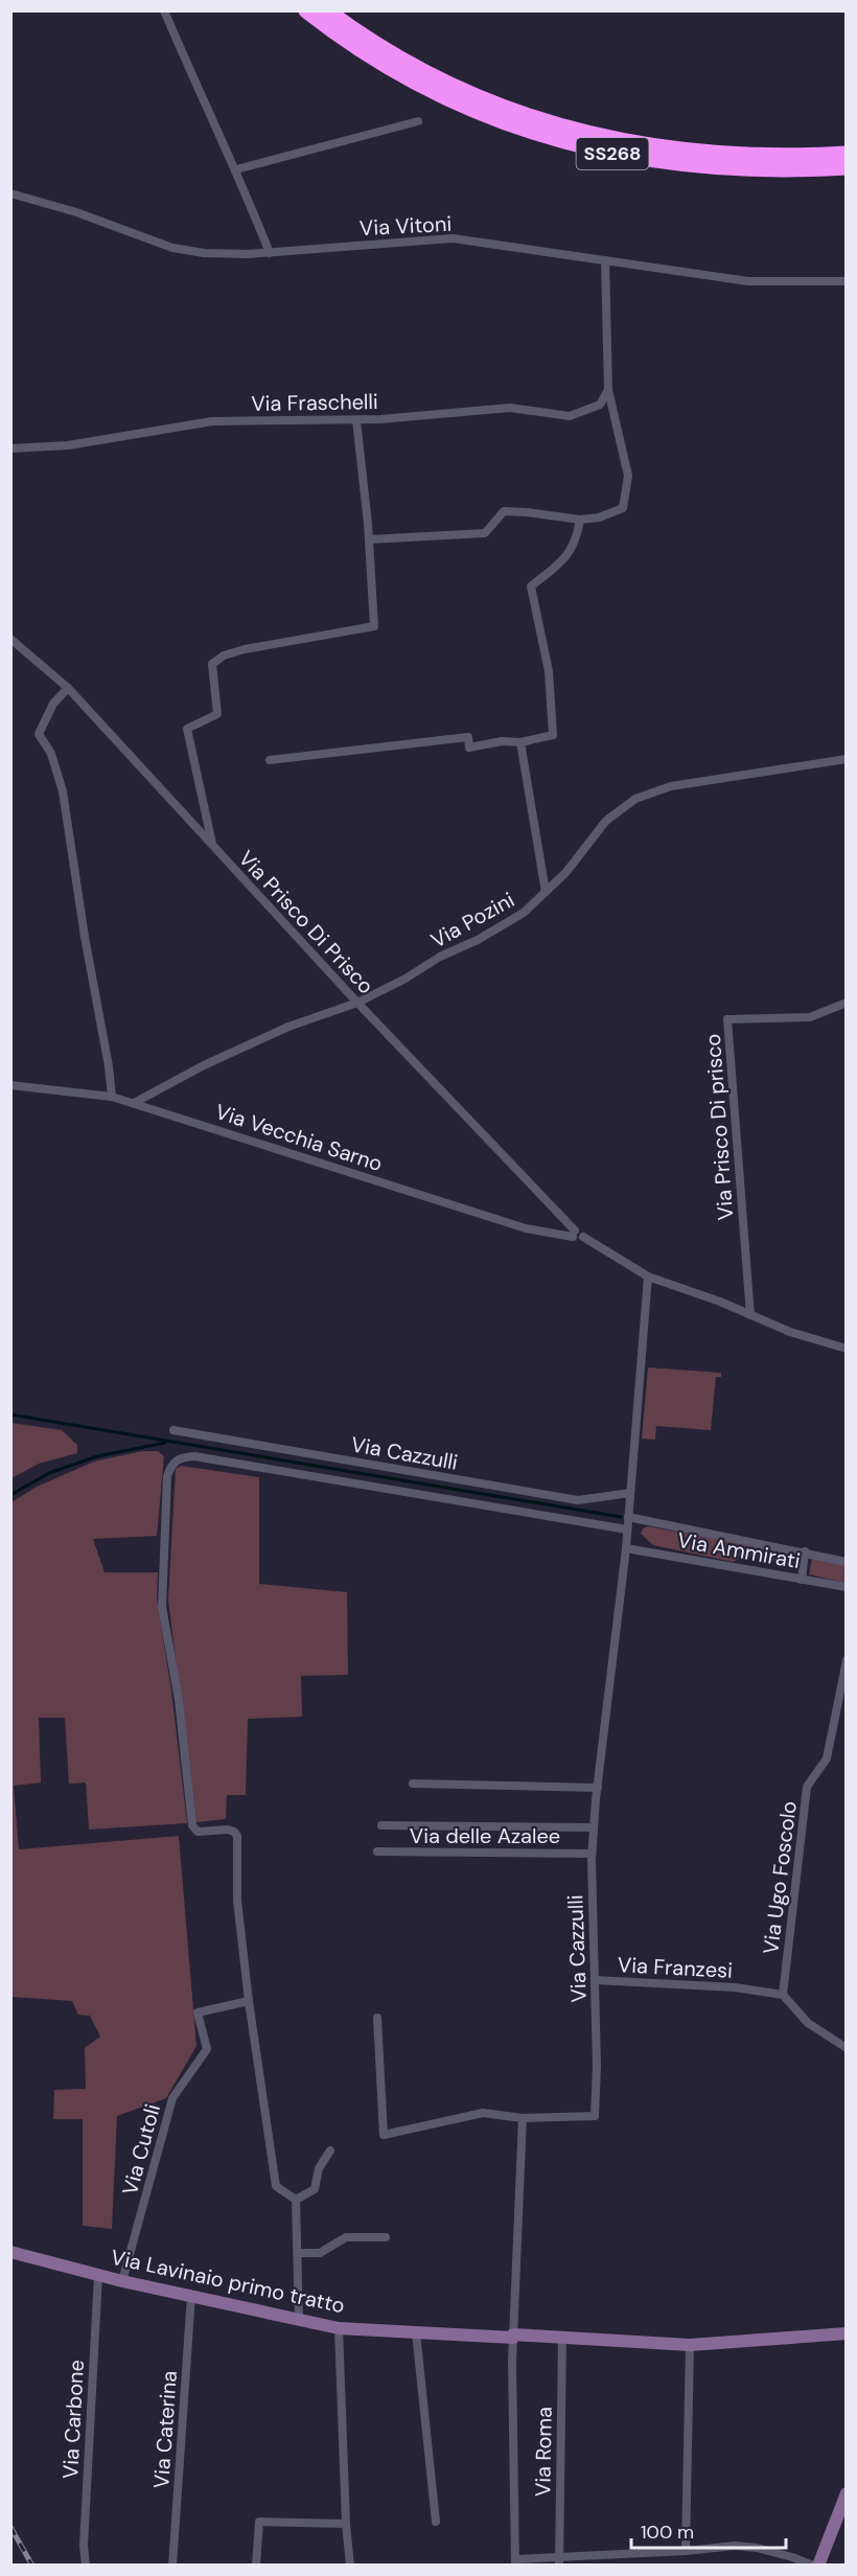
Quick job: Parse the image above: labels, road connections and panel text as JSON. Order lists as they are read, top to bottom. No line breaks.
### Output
{"streets":{"highway":["SS268"],"street":["Via Vitoni","Via Fraschelli","Via Pozini","Via Prisco Di Prisco","Via Prisco Di prisco","Via Vecchia Sarno","Via Cazzulli","Via Ammirati","Via delle Azalee","Via Ugo Foscolo","Via Franzesi","Via Cutoli","Via Lavinaio primo tratto","Via Carbone","Via Caterina","Via Roma"]},"crossings":[["Via Pozini","Via Prisco Di Prisco"],["Via Pozini","Via Vecchia Sarno"],["Via Prisco Di Prisco","Via Vecchia Sarno"],["Via Vecchia Sarno","Via Cazzulli"],["Via Cazzulli","Via Ammirati"],["Via Cazzulli","Via delle Azalee"],["Via Cazzulli","Via Franzesi"],["Via Ugo Foscolo","Via Franzesi"],["Via Cutoli","Via Lavinaio primo tratto"],["Via Lavinaio primo tratto","Via Carbone"],["Via Lavinaio primo tratto","Via Caterina"],["Via Lavinaio primo tratto","Via Roma"]],"scale_bar":"100 m"}
